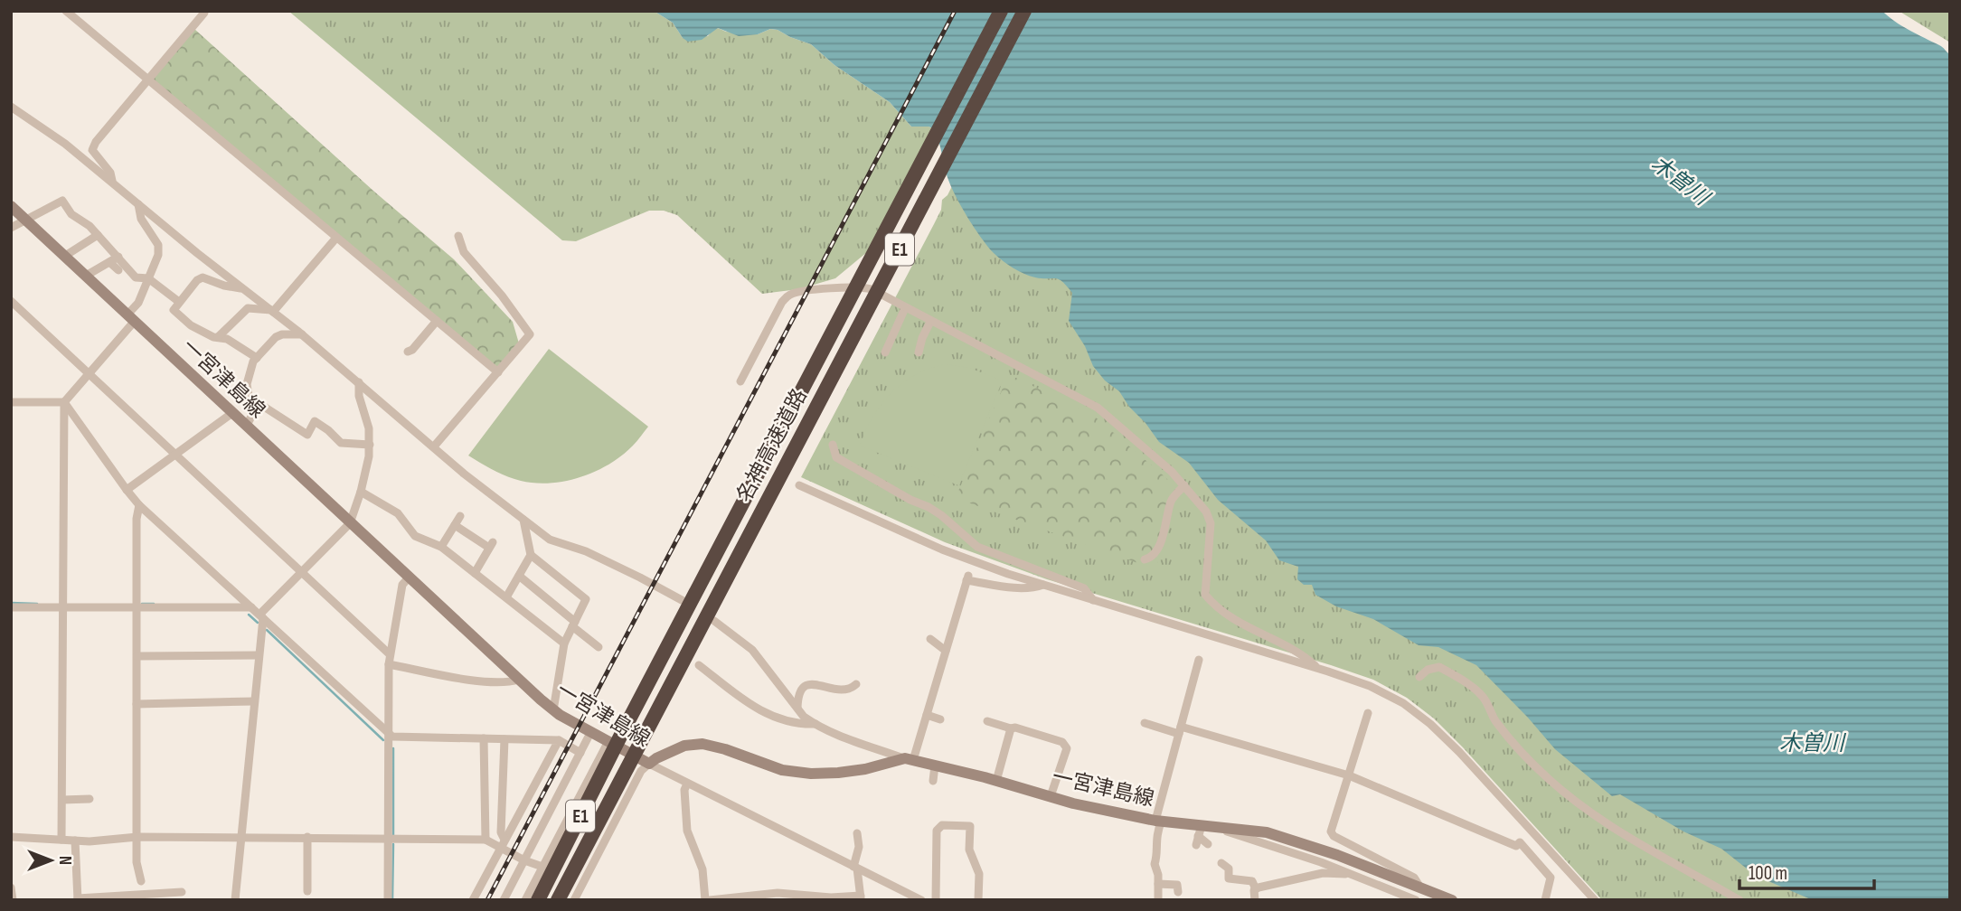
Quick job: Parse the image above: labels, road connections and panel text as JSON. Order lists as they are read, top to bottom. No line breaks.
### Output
{"streets":{"highway":["E1","名神高速道路"],"main road":["一宮津島線"]},"water":["木曽川"],"scale_bar":"100 m","north":"right"}
